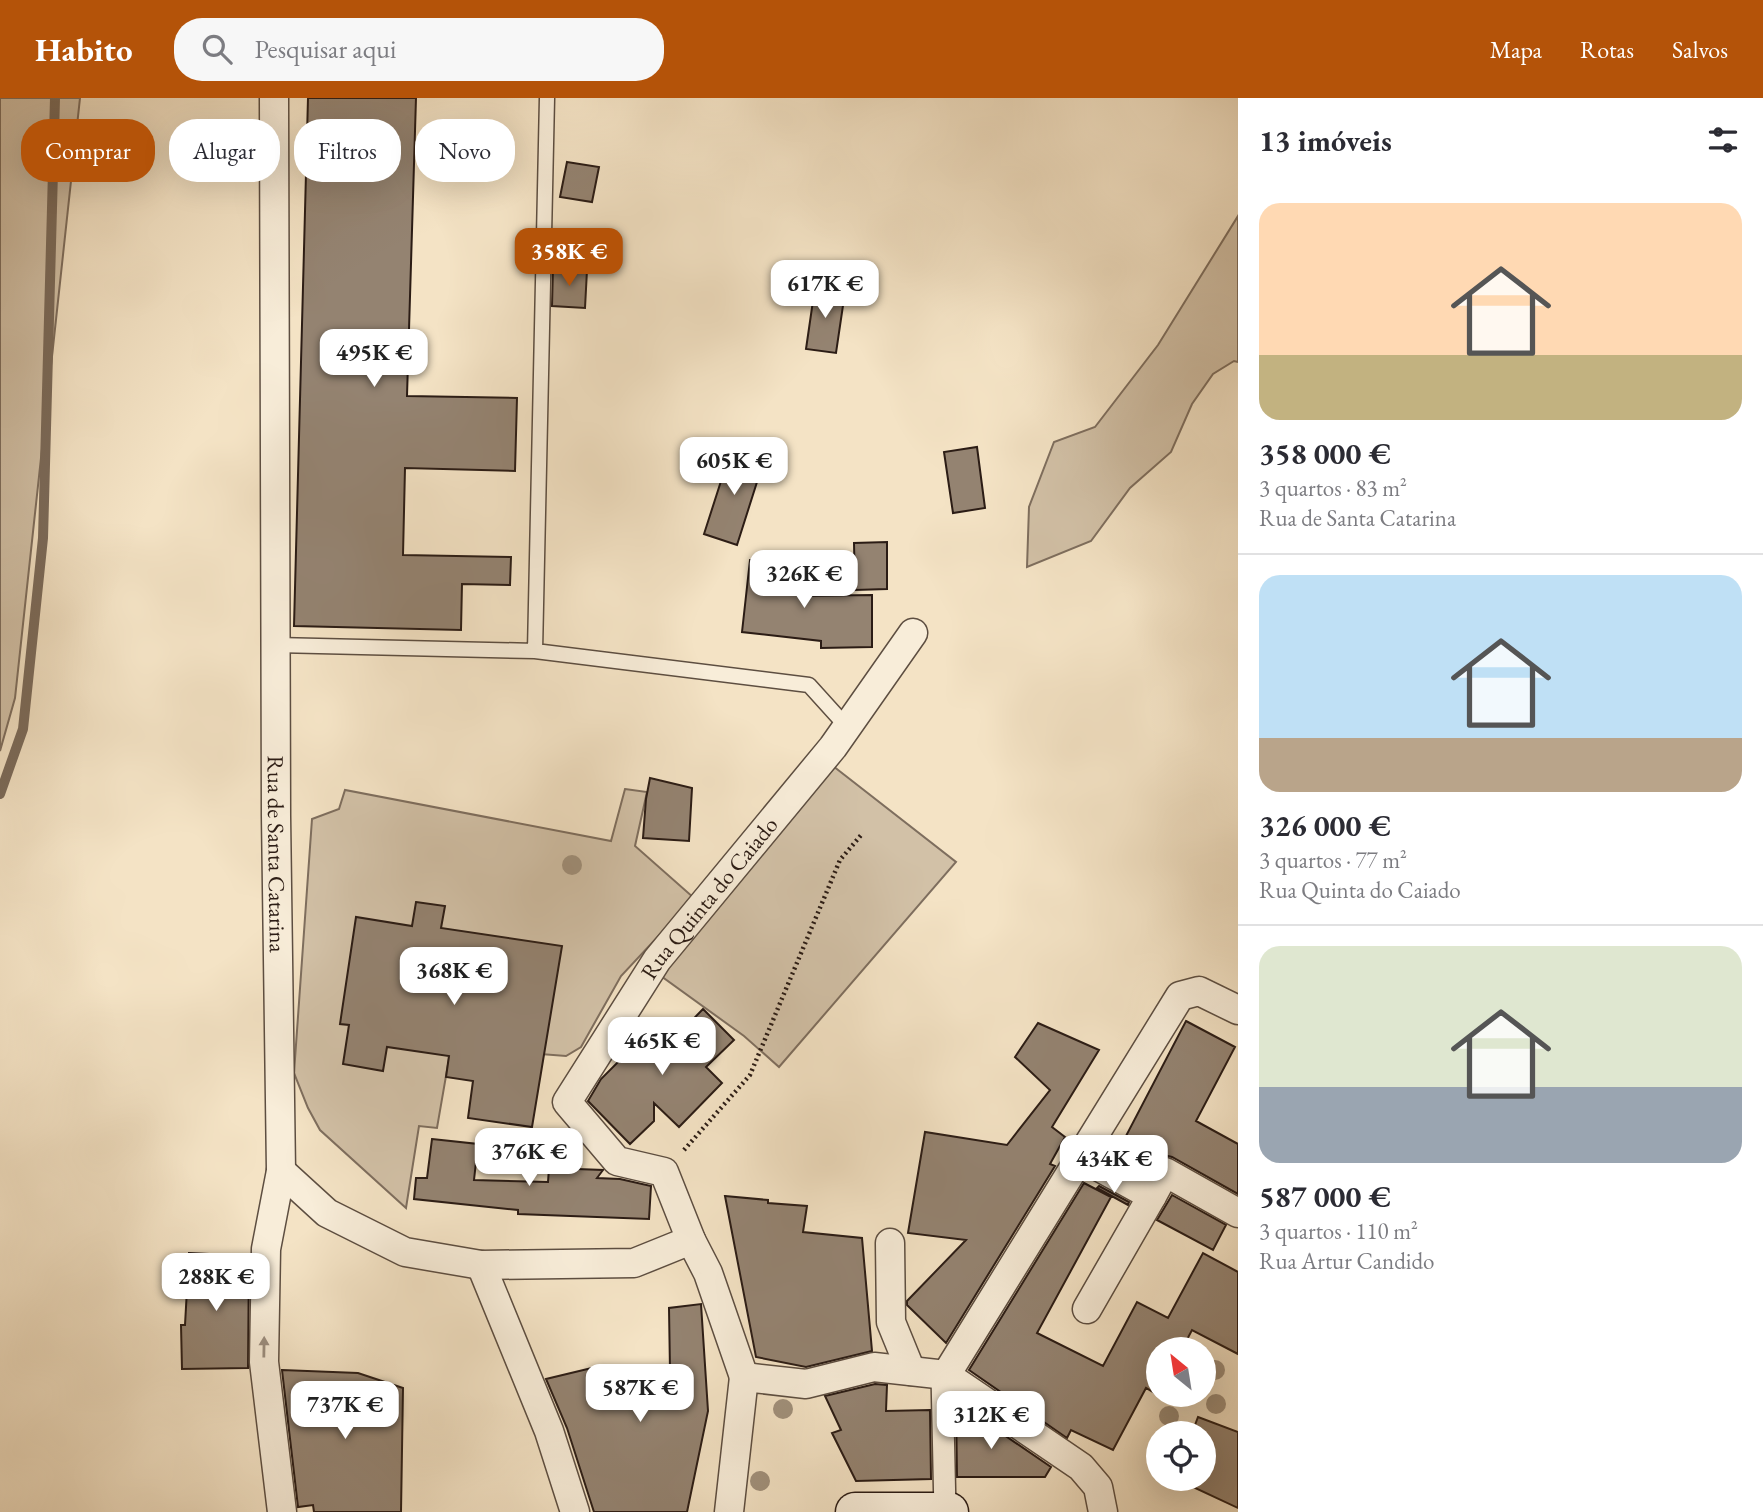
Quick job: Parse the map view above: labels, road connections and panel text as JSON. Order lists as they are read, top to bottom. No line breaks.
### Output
{"streets":{"street":["Rua de Santa Catarina","Rua Quinta do Caiado"]},"north":"top left","page":{"header":"Habito","search":"Pesquisar aqui","nav":["Mapa","Rotas","Salvos"],"heading":"13 imóveis","chip":["Comprar","Alugar","Filtros","Novo"],"list":[{"name":"358 000 €","note":"3 quartos · 83 m² · Rua de Santa Catarina"},{"name":"326 000 €","note":"3 quartos · 77 m² · Rua Quinta do Caiado"},{"name":"587 000 €","note":"3 quartos · 110 m² · Rua Artur Candido"}],"price":["358K €","617K €","495K €","605K €","326K €","368K €","465K €","376K €","434K €","288K €","587K €","737K €","312K €"]}}
